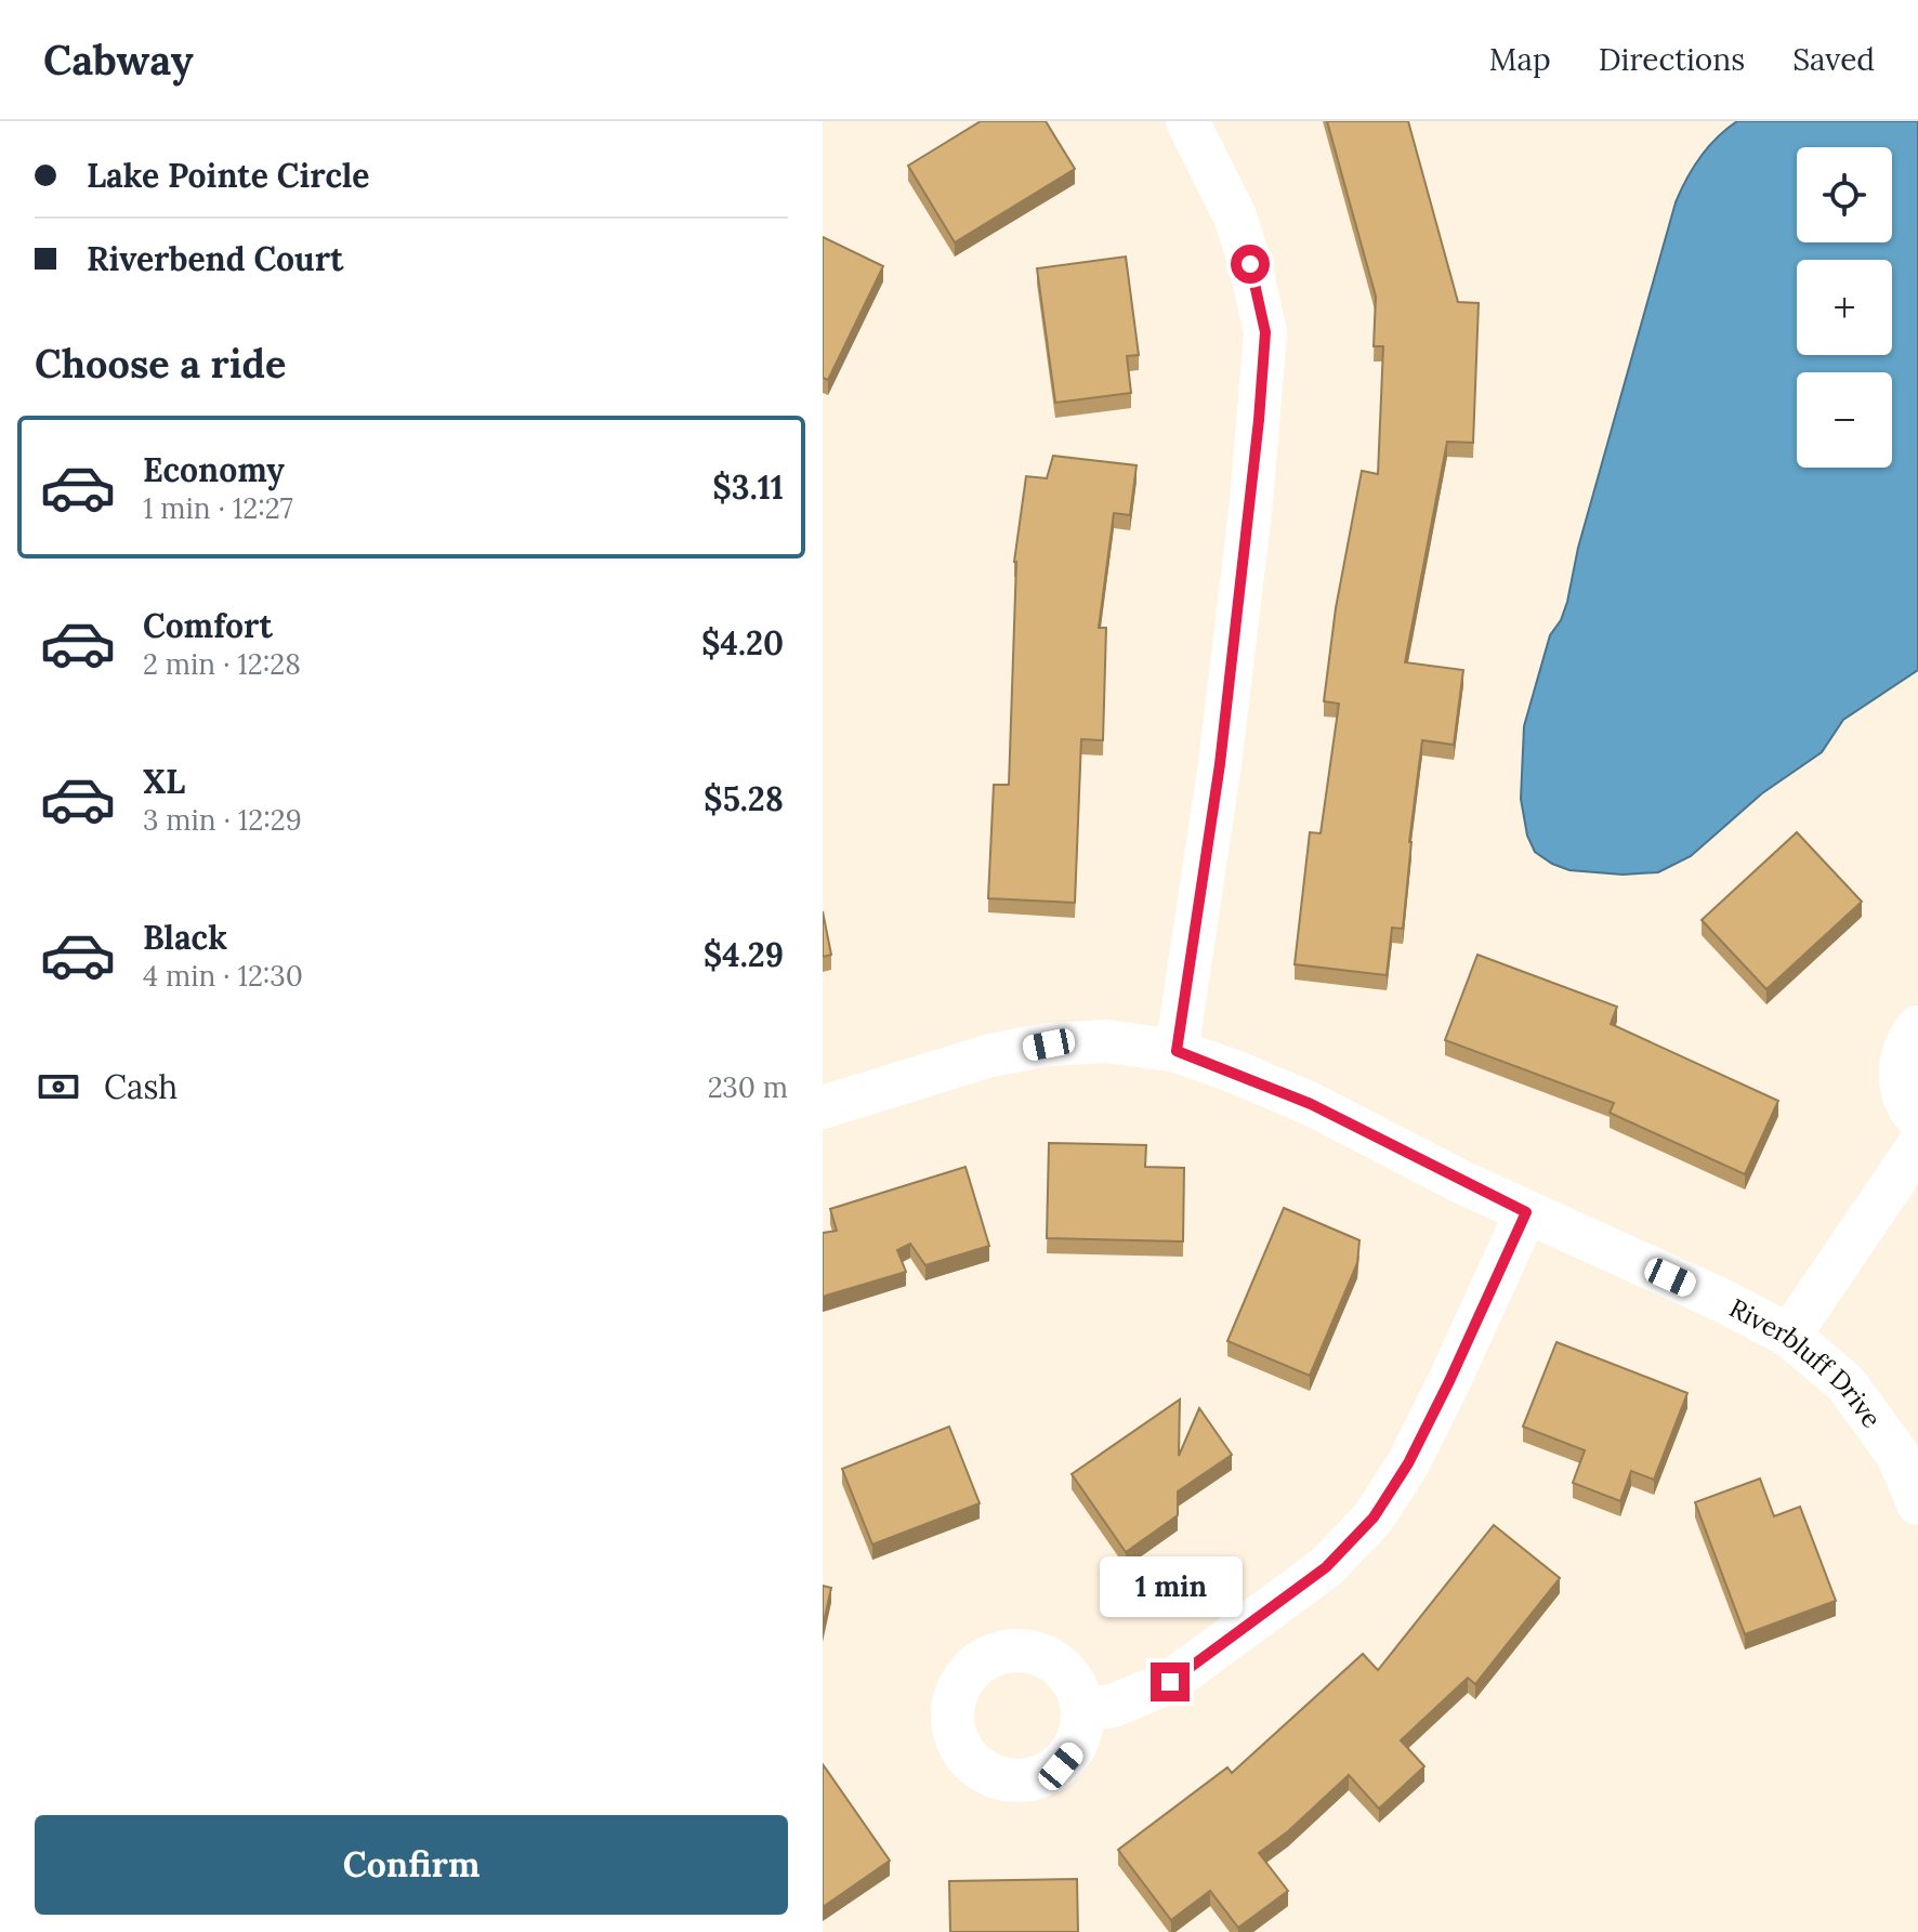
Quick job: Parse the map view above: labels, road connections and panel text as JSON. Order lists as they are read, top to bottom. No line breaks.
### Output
{"streets":{"street":["Riverbluff Drive"]},"page":{"header":"Cabway","nav":["Map","Directions","Saved"],"banner":["Lake Pointe Circle","Riverbend Court"],"map_buttons":["+","−"],"heading":"Choose a ride","list":[{"name":"Economy","note":"1 min · 12:27","value":"$3.11"},{"name":"Comfort","note":"2 min · 12:28","value":"$4.20"},{"name":"XL","note":"3 min · 12:29","value":"$5.28"},{"name":"Black","note":"4 min · 12:30","value":"$4.29"}],"pay":["Cash","230 m"],"bubble":"1 min","buttons":"Confirm"}}
